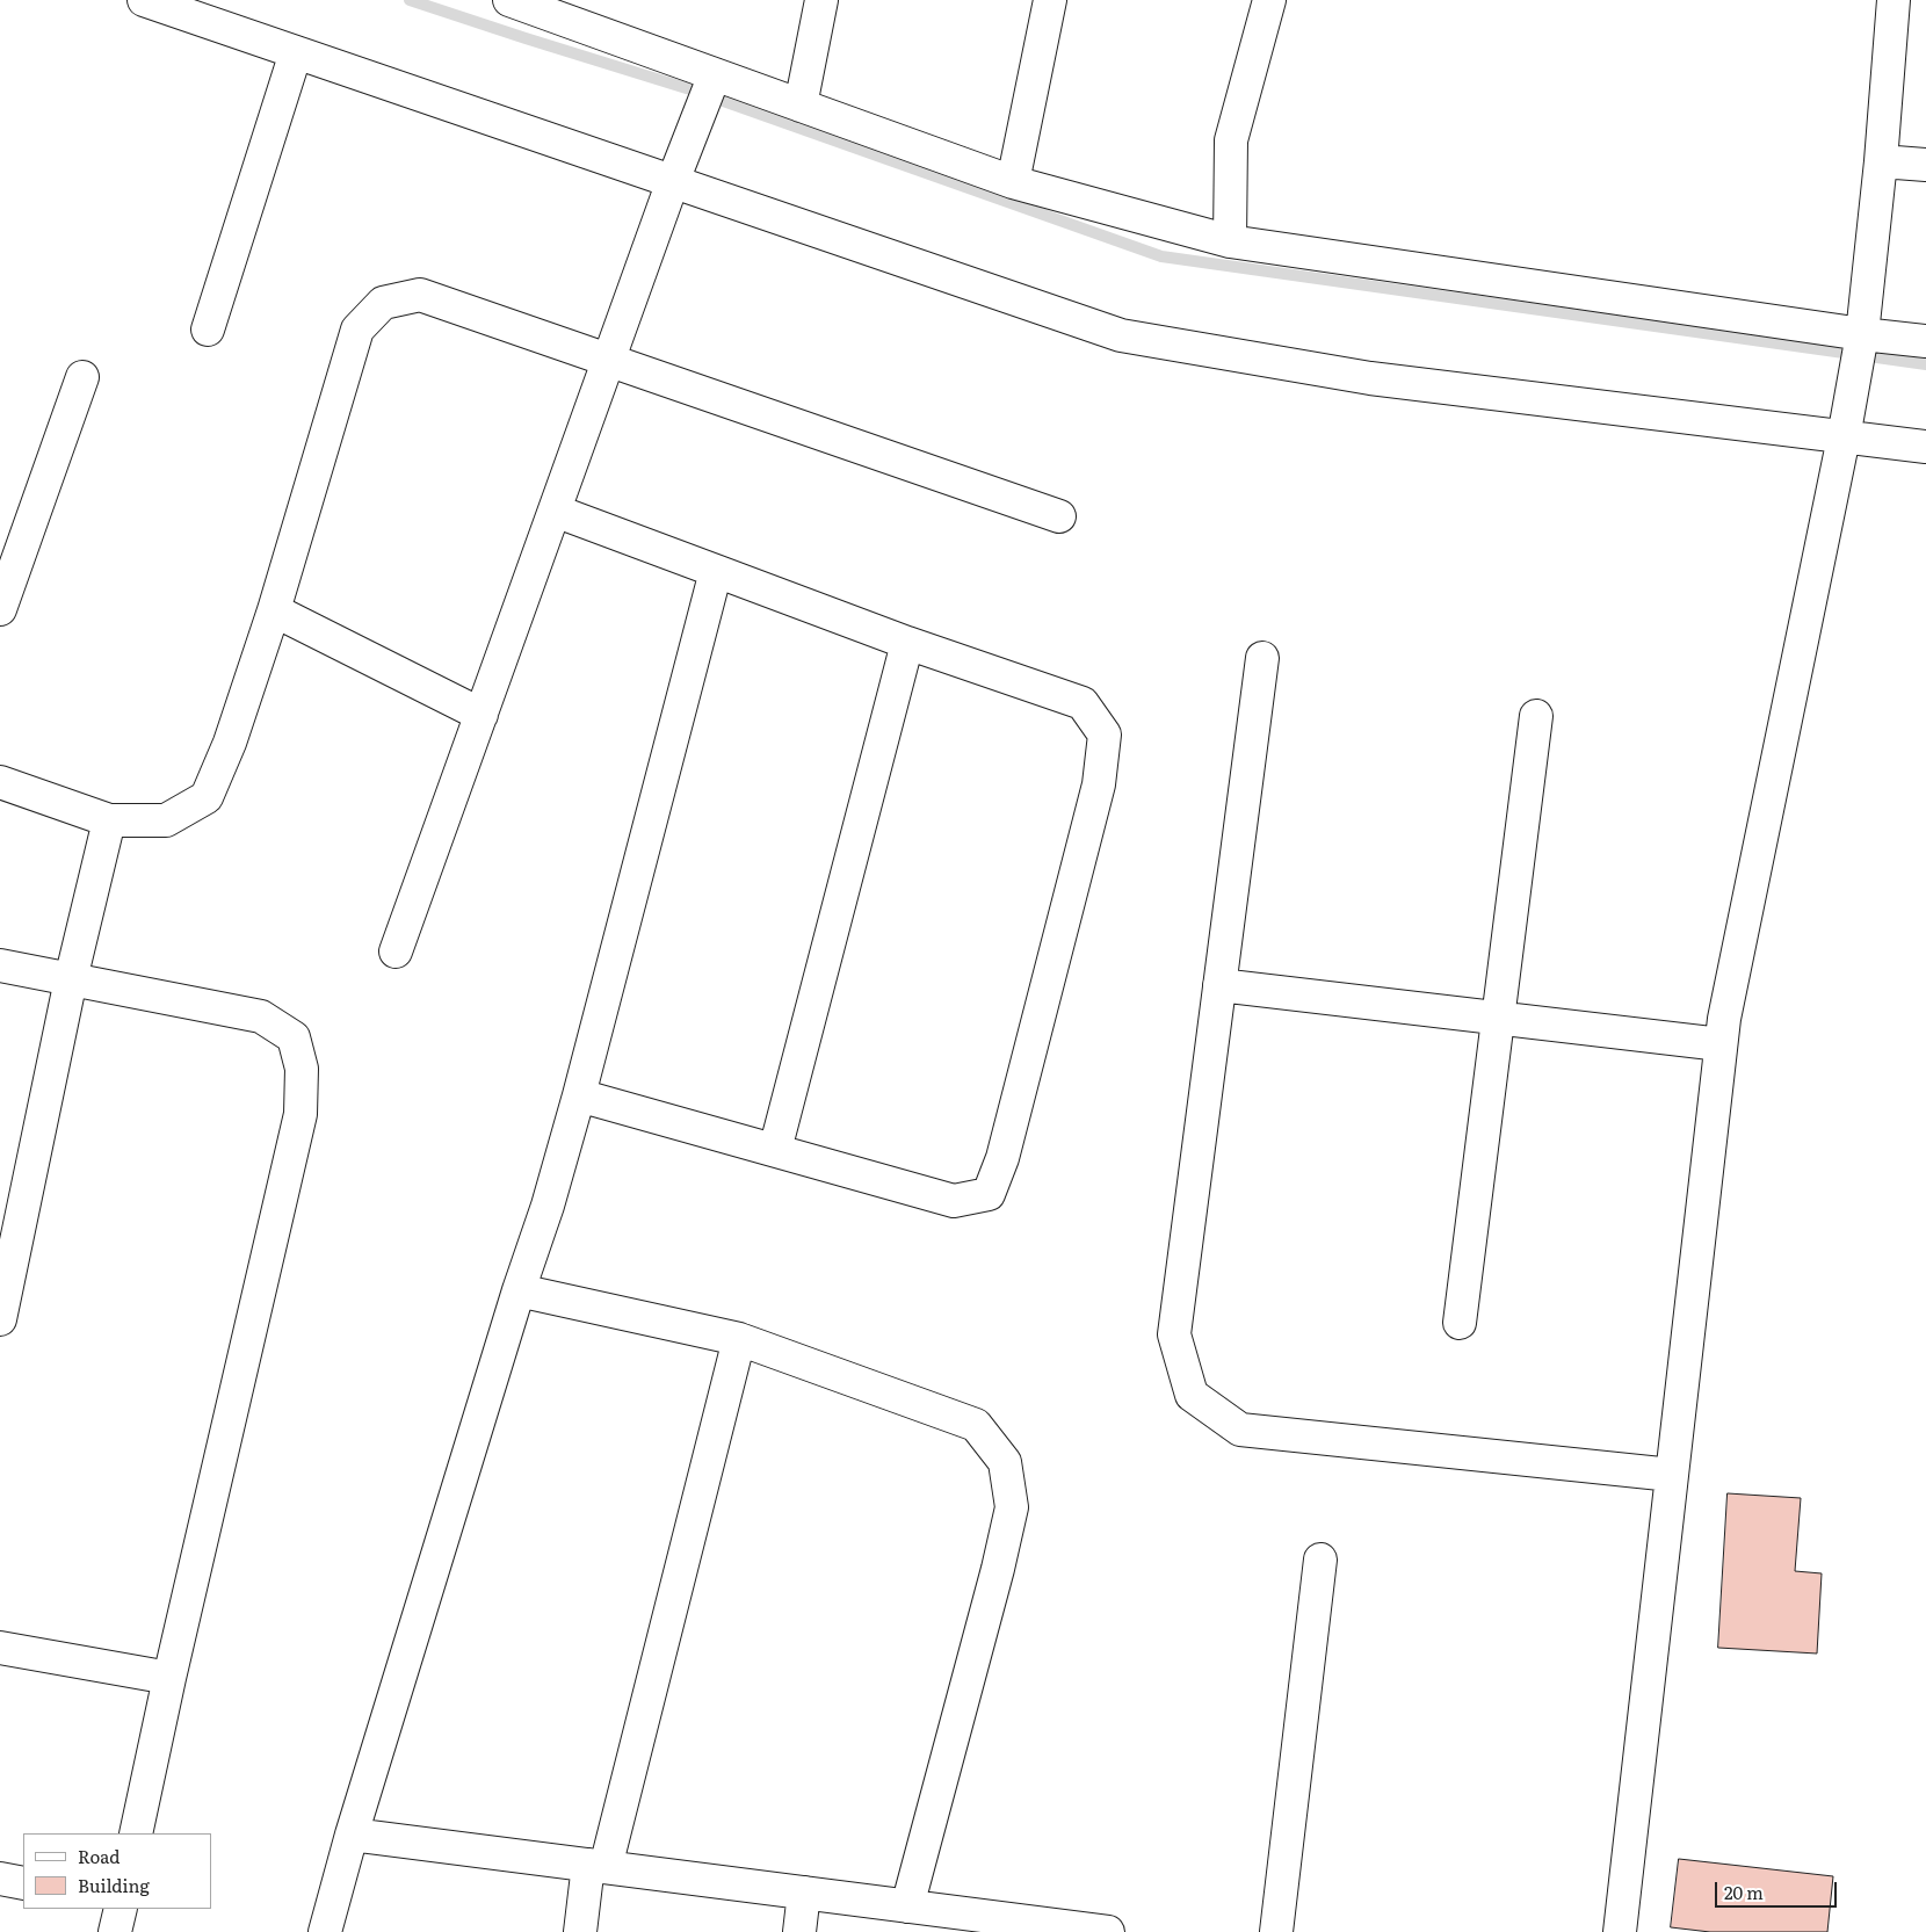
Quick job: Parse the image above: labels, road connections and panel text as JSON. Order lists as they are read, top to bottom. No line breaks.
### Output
{"legend":["Road","Building"],"scale_bar":"20 m"}
